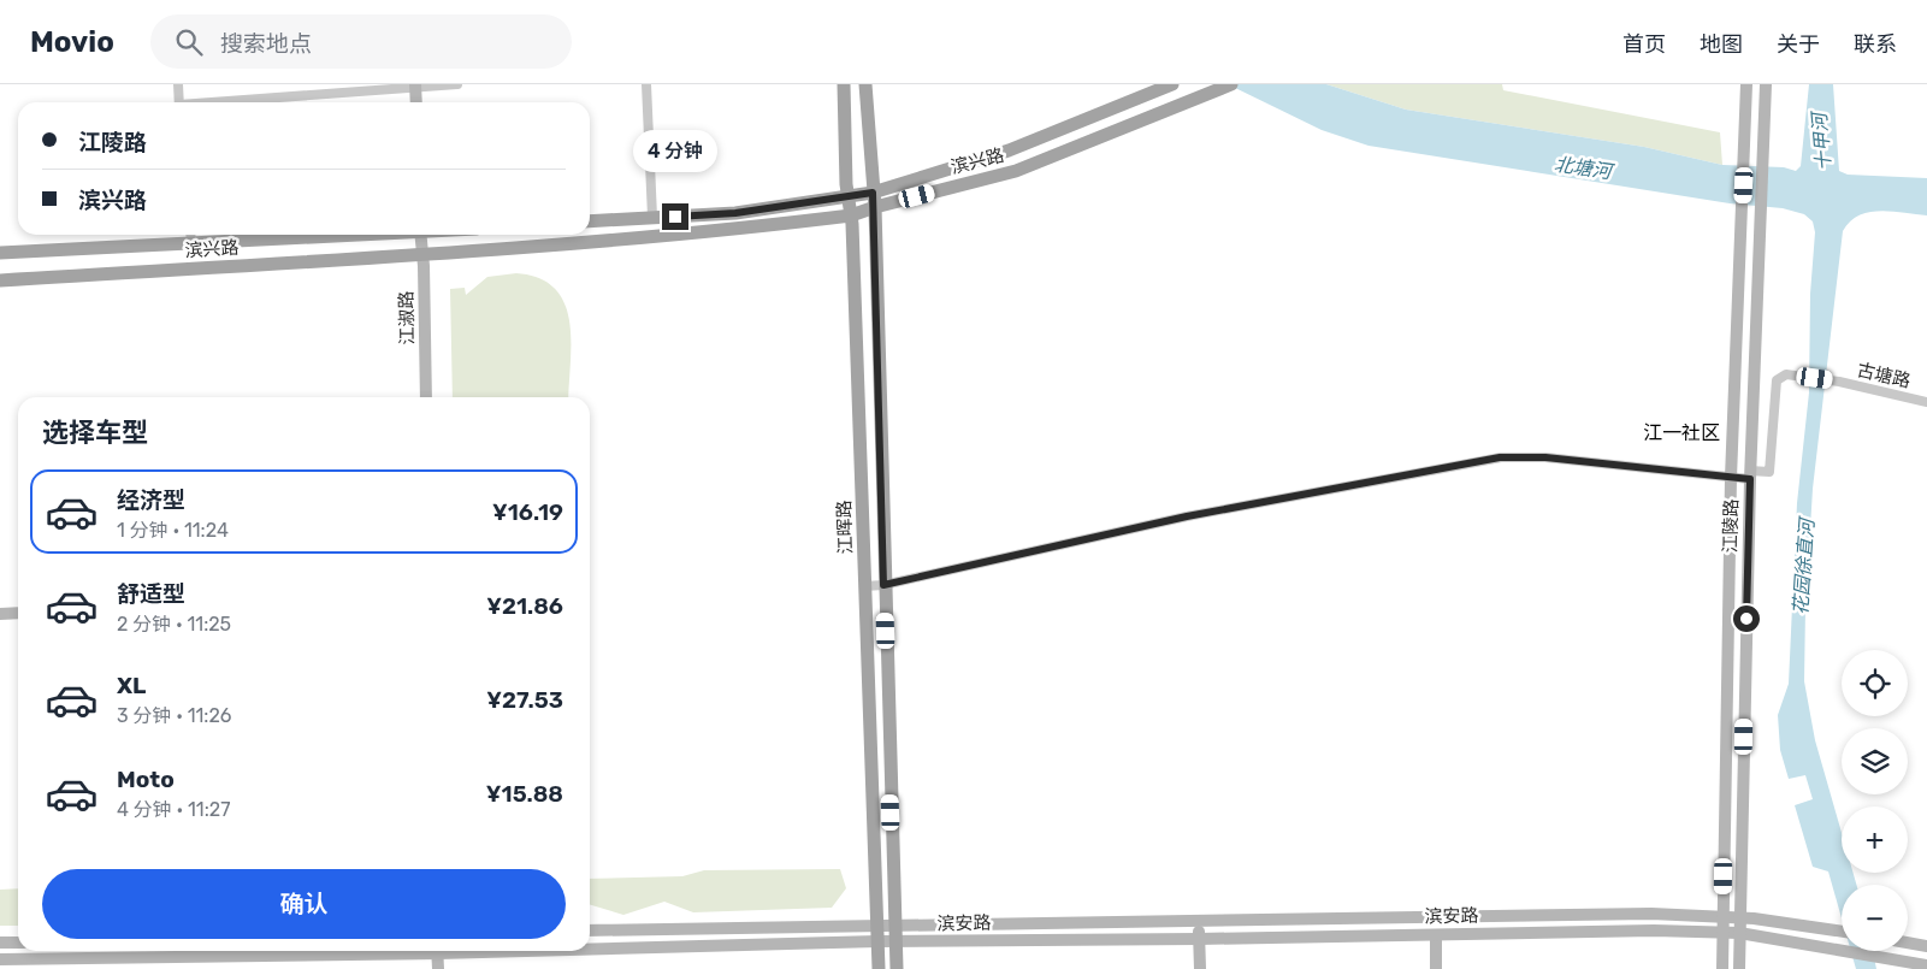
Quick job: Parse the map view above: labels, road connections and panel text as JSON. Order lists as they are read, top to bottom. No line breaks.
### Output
{"streets":{"main road":["滨兴路","江淑路","江陵路","江晖路","滨安路"],"street":["古塘路"]},"crossings":[["滨兴路","江淑路"],["滨兴路","江晖路"],["古塘路","江陵路"],["江陵路","滨安路"],["江晖路","滨安路"]],"districts":["江一社区"],"water":["十甲河","北塘河","花园徐直河"],"page":{"header":"Movio","search":"搜索地点","nav":["首页","地图","关于","联系"],"banner":["江陵路","滨兴路"],"bubble":"4 分钟","heading":"选择车型","list":[{"name":"经济型","note":"1 分钟 · 11:24","value":"¥16.19"},{"name":"舒适型","note":"2 分钟 · 11:25","value":"¥21.86"},{"name":"XL","note":"3 分钟 · 11:26","value":"¥27.53"},{"name":"Moto","note":"4 分钟 · 11:27","value":"¥15.88"}],"map_buttons":["+","−"],"buttons":"确认"}}
